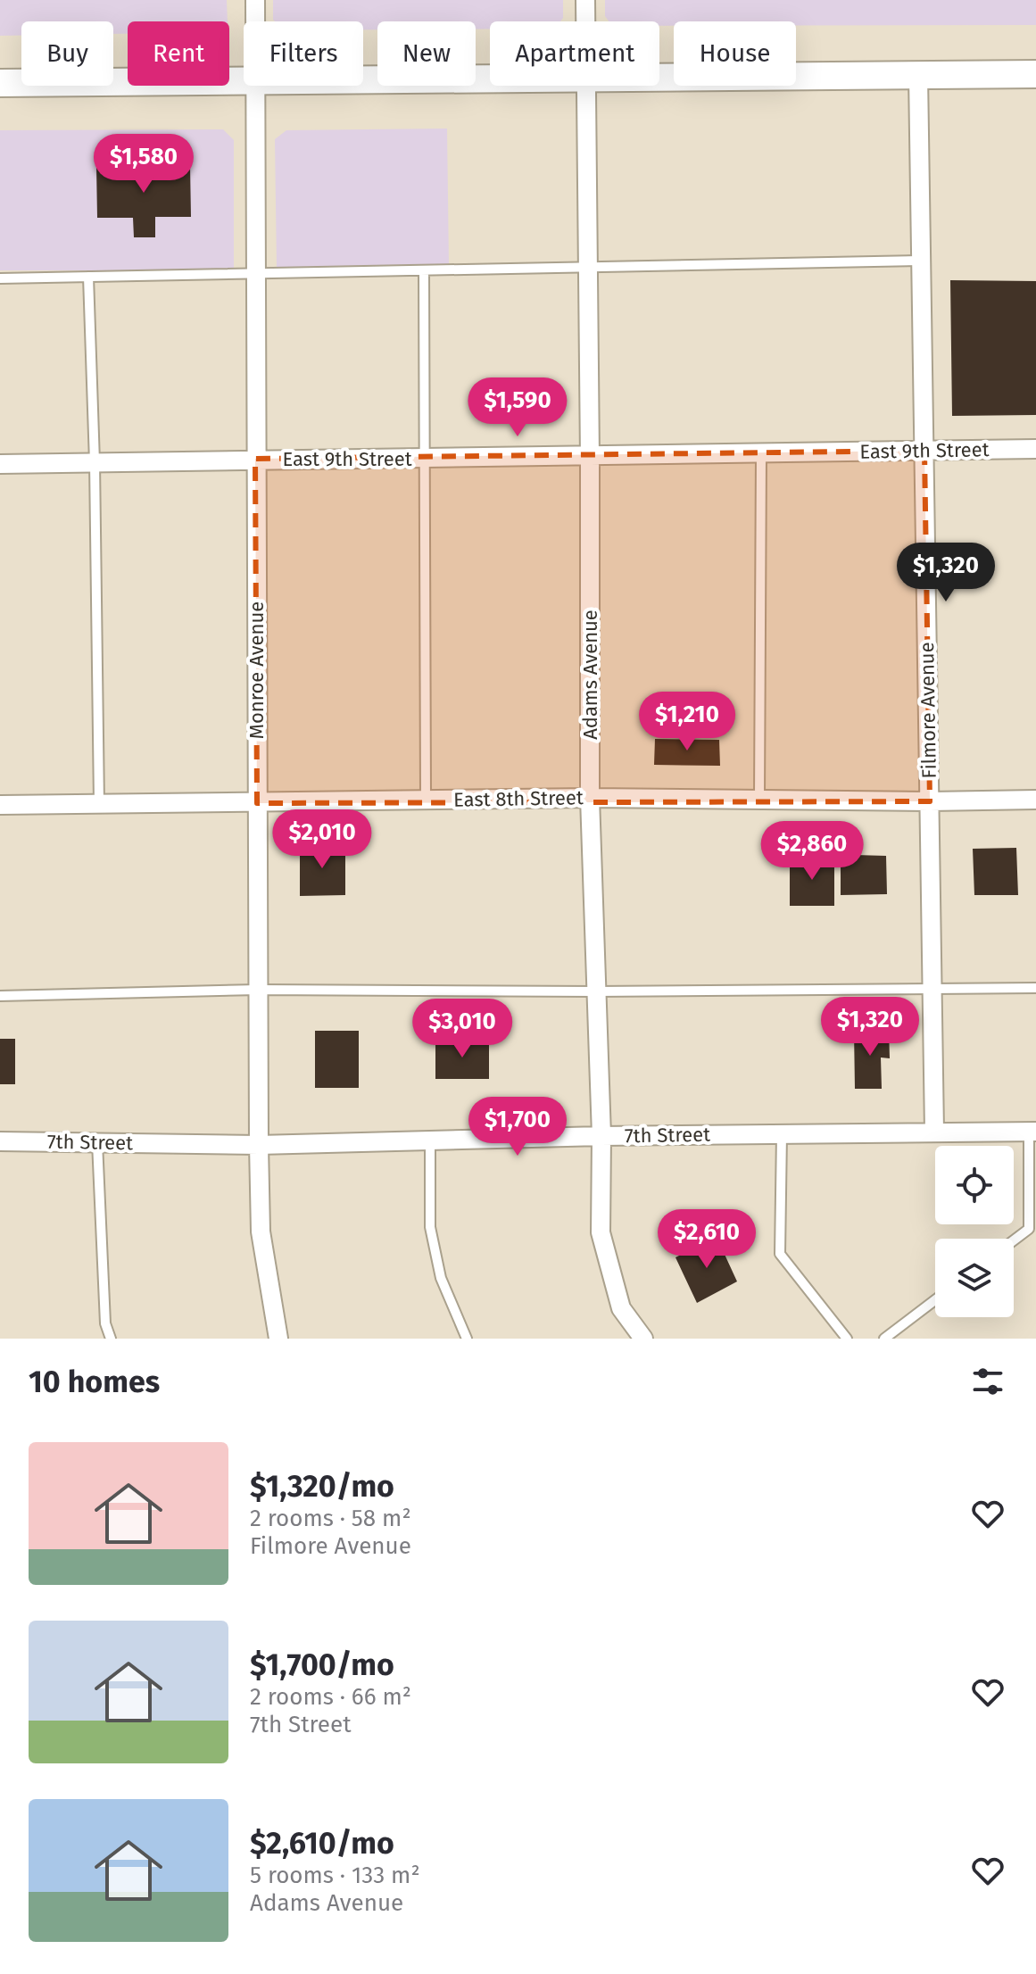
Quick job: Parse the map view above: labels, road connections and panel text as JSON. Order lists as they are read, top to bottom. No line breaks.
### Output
{"streets":{"street":["East 9th Street","Monroe Avenue","Adams Avenue","Filmore Avenue","East 8th Street","7th Street"]},"crossings":[["East 9th Street","Monroe Avenue"],["East 9th Street","Adams Avenue"],["East 9th Street","Filmore Avenue"],["Monroe Avenue","East 8th Street"],["Monroe Avenue","7th Street"],["Adams Avenue","East 8th Street"],["Adams Avenue","7th Street"],["Filmore Avenue","East 8th Street"],["Filmore Avenue","7th Street"]],"page":{"chip":["Buy","Rent","Filters","New","Apartment","House"],"price":["$1,580","$1,590","$1,320","$1,210","$2,010","$2,860","$1,320","$3,010","$1,700","$2,610"],"heading":"10 homes","list":[{"name":"$1,320/mo","note":"2 rooms · 58 m² · Filmore Avenue"},{"name":"$1,700/mo","note":"2 rooms · 66 m² · 7th Street"},{"name":"$2,610/mo","note":"5 rooms · 133 m² · Adams Avenue"}]}}
